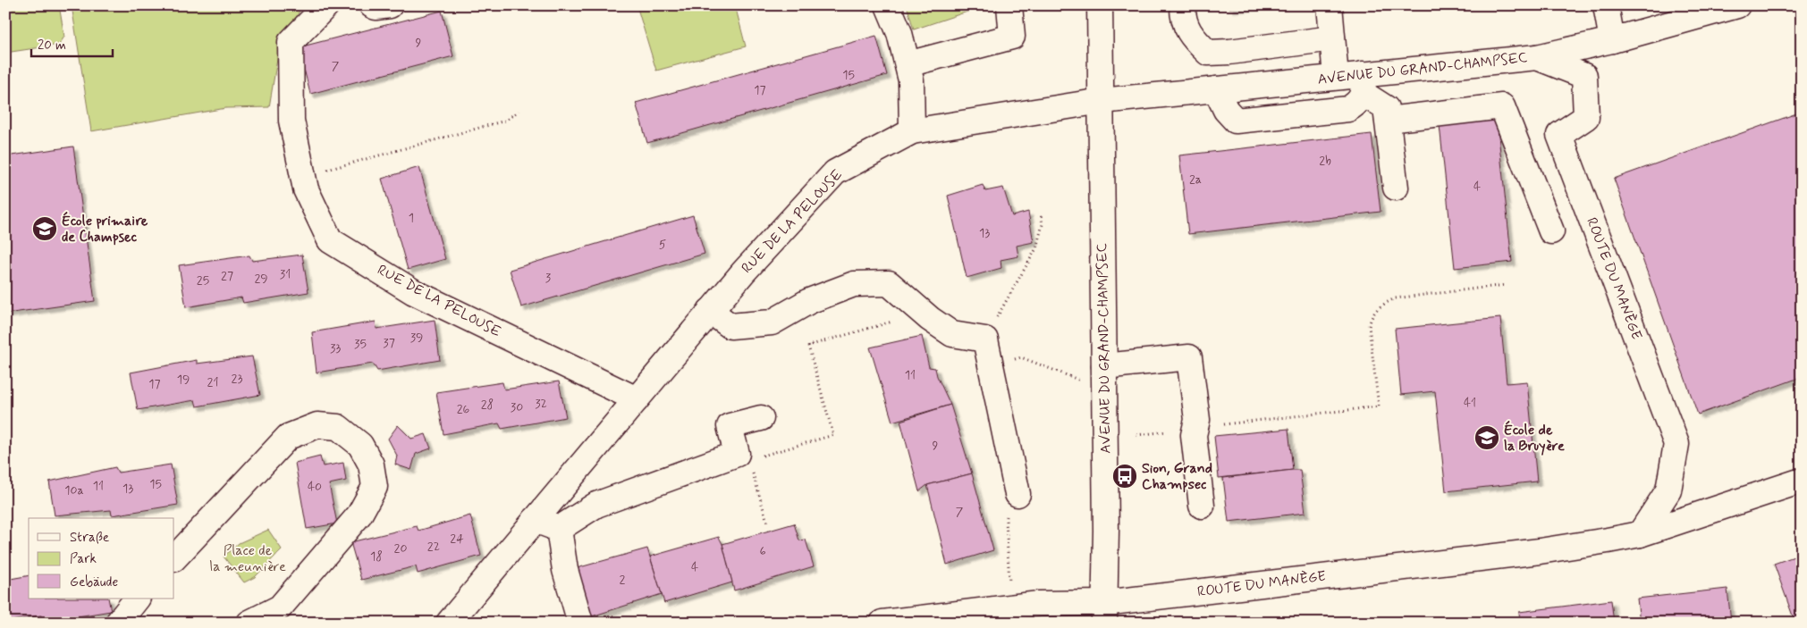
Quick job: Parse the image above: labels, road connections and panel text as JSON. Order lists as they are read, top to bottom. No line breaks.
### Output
{"streets":{"street":["AVENUE DU GRAND-CHAMPSEC","RUE DE LA PELOUSE","ROUTE DU MANÈGE"]},"crossings":[["AVENUE DU GRAND-CHAMPSEC","RUE DE LA PELOUSE"],["AVENUE DU GRAND-CHAMPSEC","ROUTE DU MANÈGE"]],"parks":["Place de la meunière"],"places":{"school or university":["École primaire de Champsec","École de la Bruyère"],"bus stop":["Sion, Grand Champsec"]},"house_numbers":["9","7","15","17","2b","2a","4","1","13","5","31","27","3","29","25","39","37","35","33","11","23","19","21","17","41","32","28","30","26","9","15","11","40","13","10a","7","24","22","20","6","18","4","2"],"legend":["Straße","Park","Gebäude"],"scale_bar":"20 m"}
